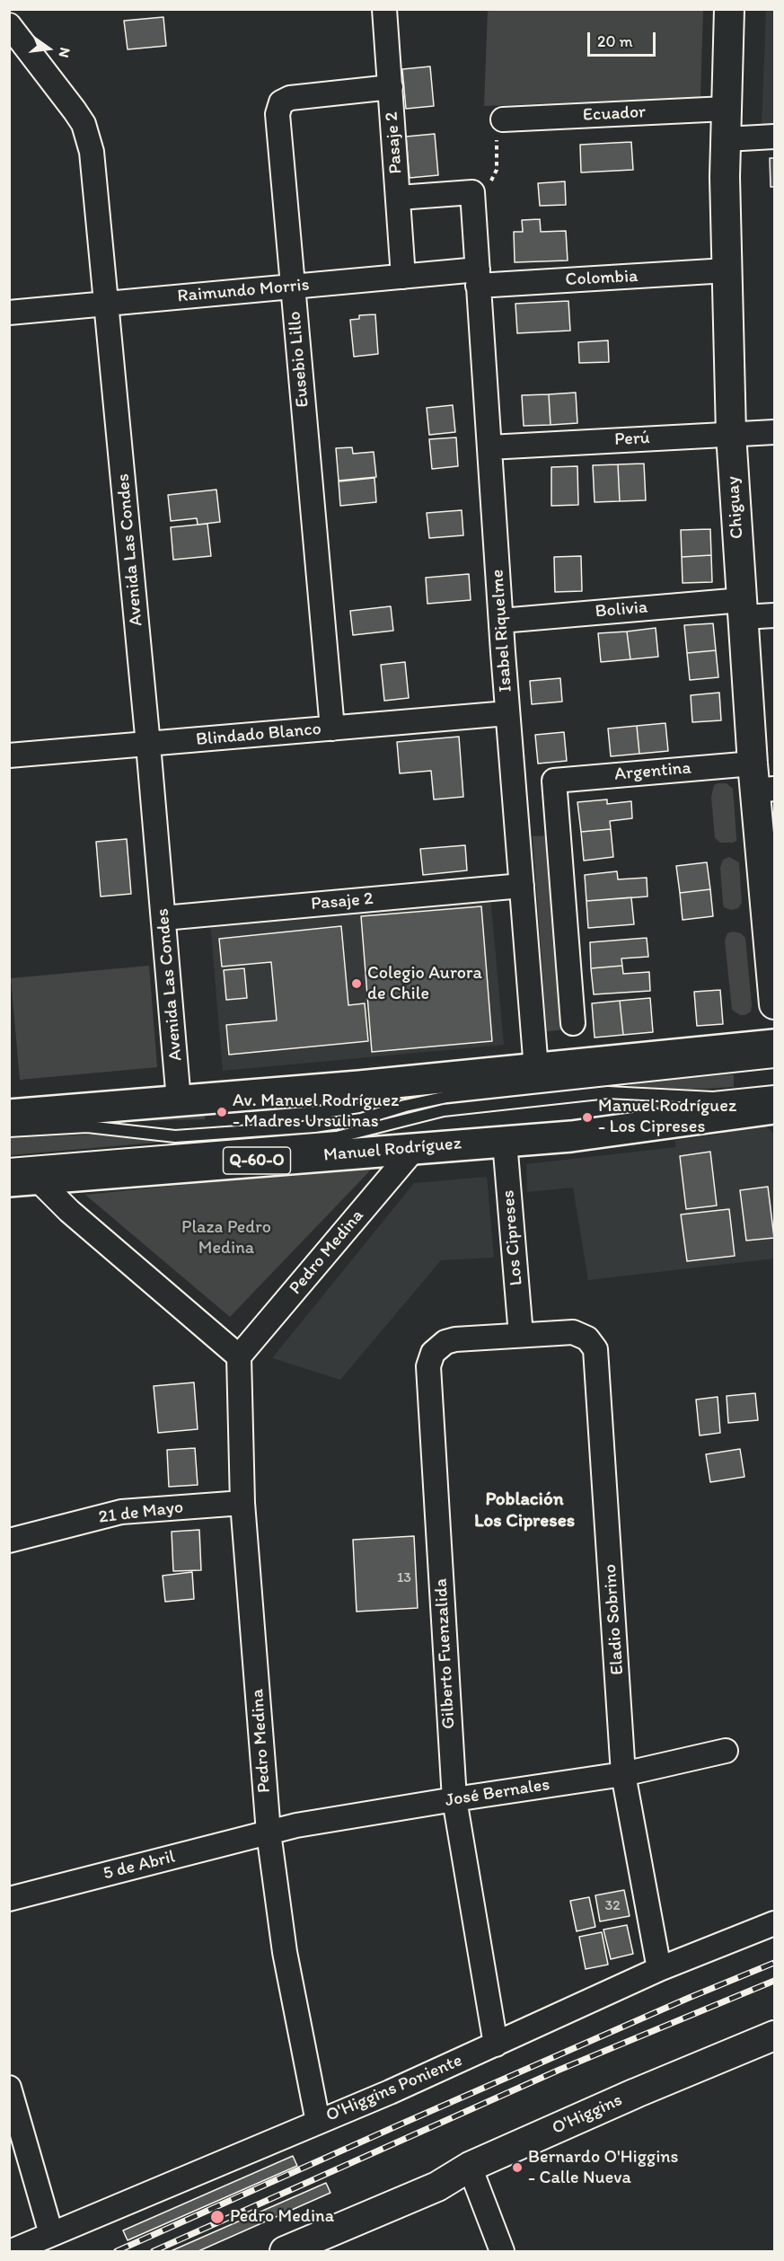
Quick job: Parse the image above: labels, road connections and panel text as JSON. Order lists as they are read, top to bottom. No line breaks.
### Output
{"streets":{"main road":["Manuel Rodríguez","Q-60-O"],"street":["Ecuador","Pasaje 2","Colombia","Raimundo Morris","Eusebio Lillo","Perú","Chiguay","Avenida Las Condes","Bolivia","Isabel Riquelme","Blindado Blanco","Argentina","Los Cipreses","Pedro Medina","21 de Mayo","Eladio Sobrino","Gilberto Fuenzalida","José Bernales","5 de Abril","O'Higgins Poniente","O'Higgins"]},"crossings":[["Ecuador","Chiguay"],["Pasaje 2","Raimundo Morris"],["Pasaje 2","Eusebio Lillo"],["Pasaje 2","Avenida Las Condes"],["Pasaje 2","Isabel Riquelme"],["Colombia","Raimundo Morris"],["Colombia","Chiguay"],["Colombia","Isabel Riquelme"],["Raimundo Morris","Eusebio Lillo"],["Raimundo Morris","Avenida Las Condes"],["Raimundo Morris","Isabel Riquelme"],["Eusebio Lillo","Blindado Blanco"],["Perú","Chiguay"],["Perú","Isabel Riquelme"],["Chiguay","Bolivia"],["Chiguay","Argentina"],["Avenida Las Condes","Blindado Blanco"],["Bolivia","Isabel Riquelme"],["Isabel Riquelme","Blindado Blanco"],["Manuel Rodríguez","Los Cipreses"],["Manuel Rodríguez","Pedro Medina"],["Los Cipreses","Eladio Sobrino"],["Los Cipreses","Gilberto Fuenzalida"],["Pedro Medina","21 de Mayo"],["Pedro Medina","José Bernales"],["Pedro Medina","5 de Abril"],["Pedro Medina","O'Higgins Poniente"],["Eladio Sobrino","Gilberto Fuenzalida"],["Eladio Sobrino","José Bernales"],["Eladio Sobrino","O'Higgins Poniente"],["Gilberto Fuenzalida","José Bernales"],["Gilberto Fuenzalida","O'Higgins Poniente"],["José Bernales","5 de Abril"]],"districts":["Población Los Cipreses"],"parks":["Plaza Pedro Medina"],"places":["Colegio Aurora de Chile","Av. Manuel Rodríguez - Madres Ursulinas","Manuel Rodríguez - Los Cipreses","Bernardo O'Higgins - Calle Nueva","Pedro Medina"],"house_numbers":["13","32"],"scale_bar":"20 m","north":"right"}
